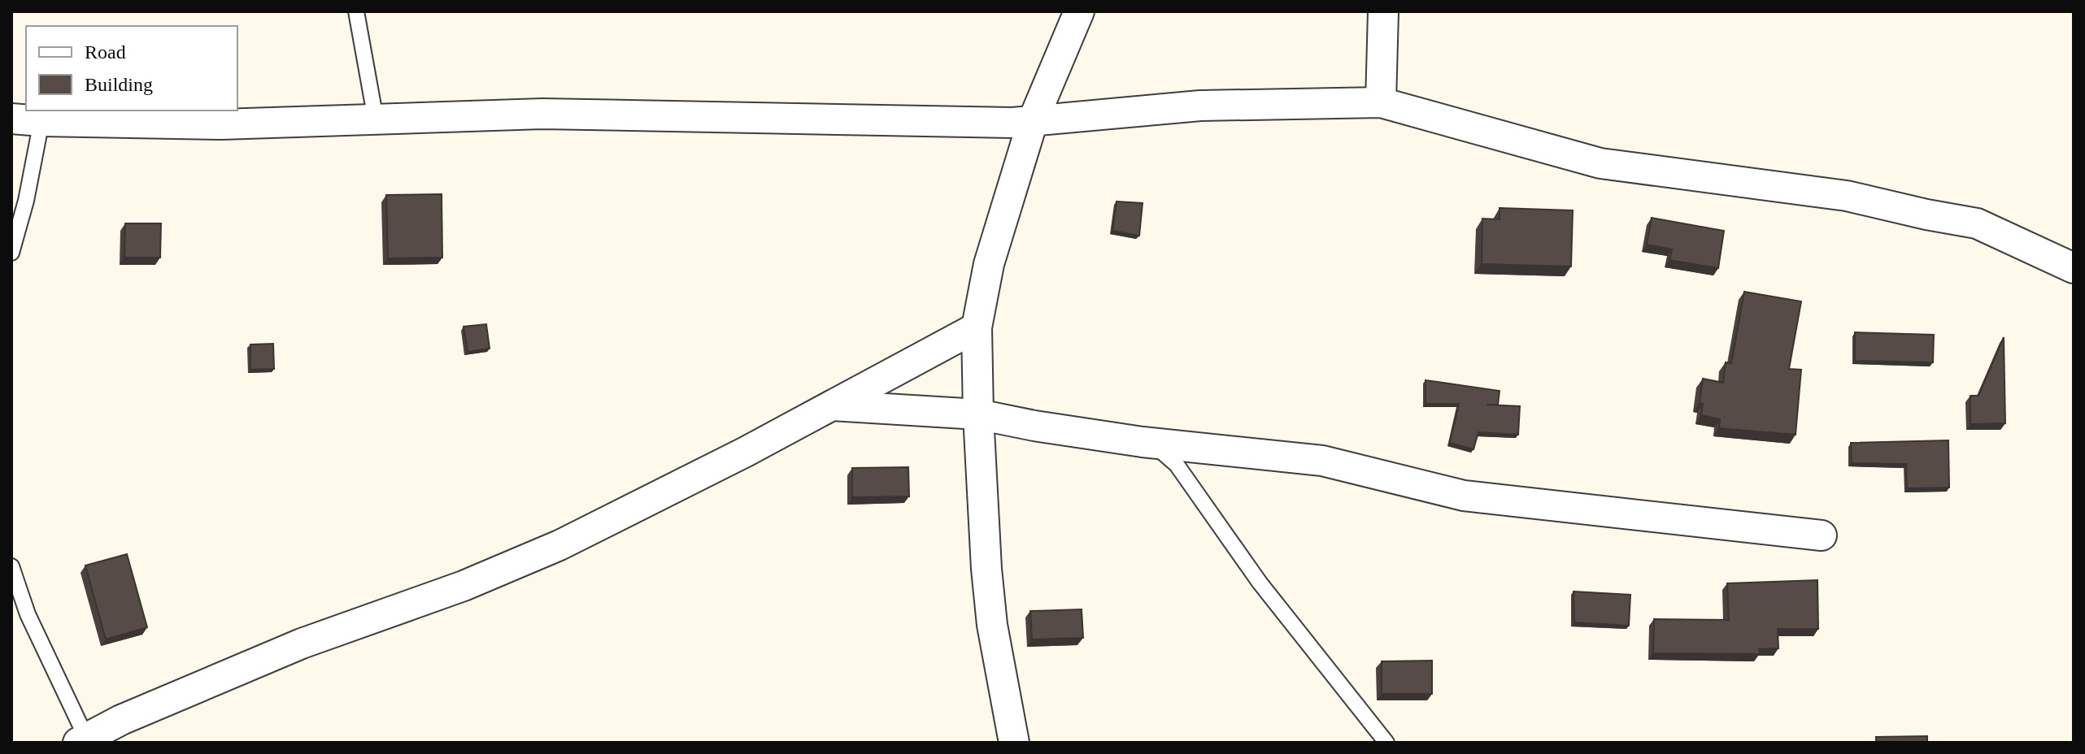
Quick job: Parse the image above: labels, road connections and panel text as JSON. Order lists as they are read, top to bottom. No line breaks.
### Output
{"legend":["Road","Building"]}
